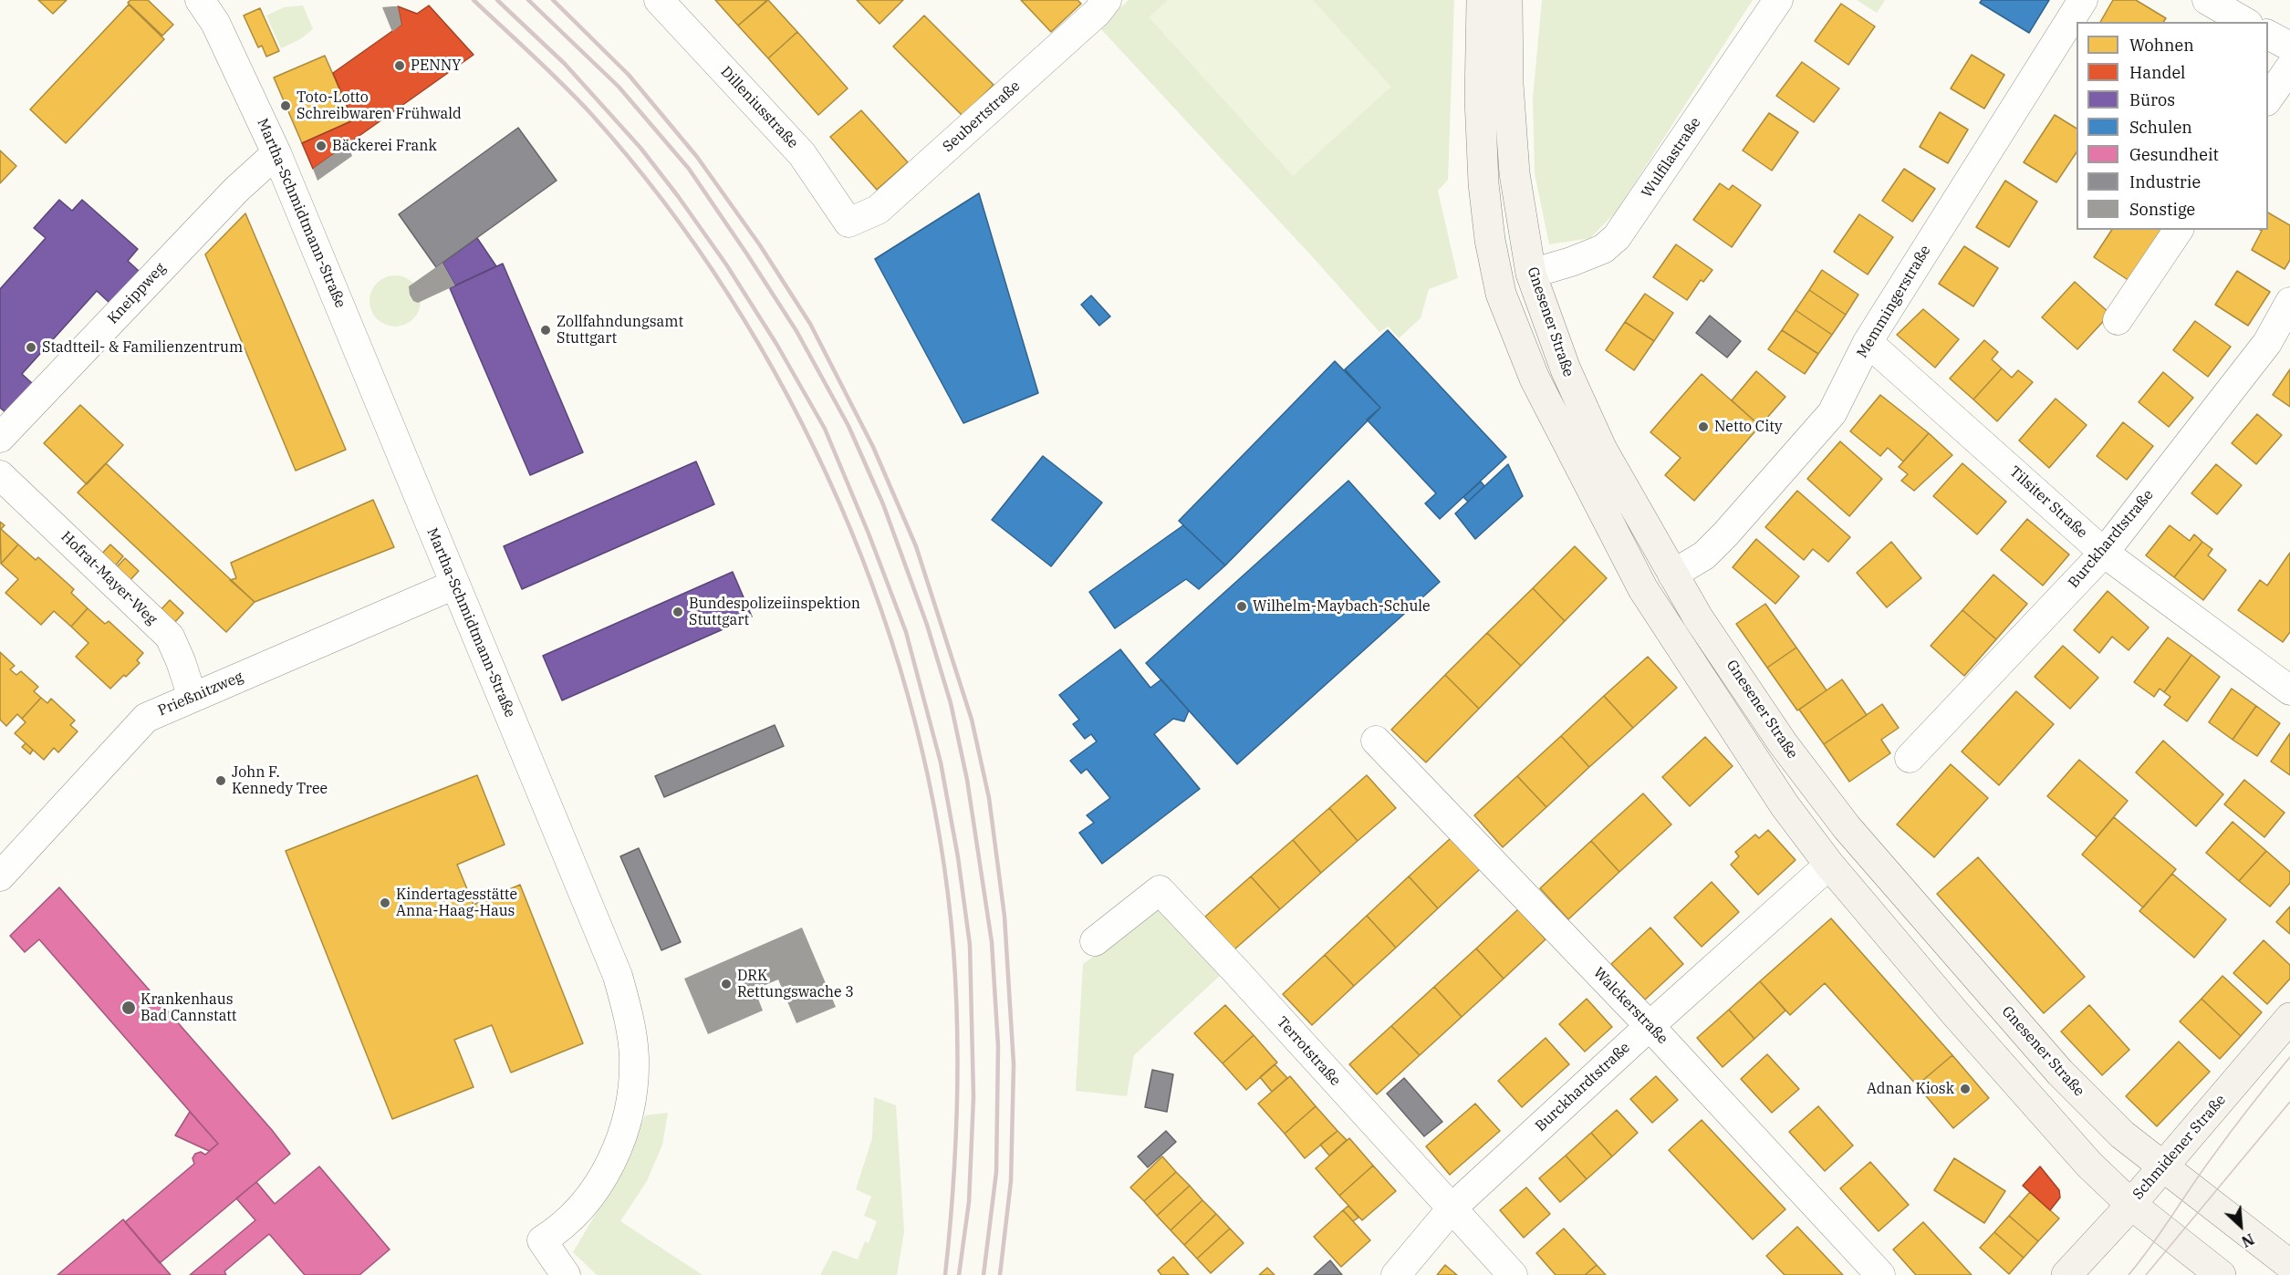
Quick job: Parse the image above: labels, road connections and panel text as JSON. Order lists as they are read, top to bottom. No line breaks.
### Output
{"streets":{"main road":["Gnesener Straße","Schmidener Straße"],"street":["Dilleniusstraße","Seubertstraße","Wulfilastraße","Martha-Schmidtmann-Straße","Kneippweg","Memmingerstraße","Tilsiter Straße","Burckhardtstraße","Hofrat-Mayer-Weg","Prießnitzweg","Walckerstraße","Terrotstraße"]},"crossings":[["Dilleniusstraße","Seubertstraße"],["Wulfilastraße","Gnesener Straße"],["Martha-Schmidtmann-Straße","Kneippweg"],["Martha-Schmidtmann-Straße","Prießnitzweg"],["Memmingerstraße","Gnesener Straße"],["Memmingerstraße","Tilsiter Straße"],["Gnesener Straße","Schmidener Straße"],["Tilsiter Straße","Burckhardtstraße"],["Burckhardtstraße","Walckerstraße"],["Burckhardtstraße","Terrotstraße"],["Hofrat-Mayer-Weg","Prießnitzweg"]],"places":["PENNY","Toto-Lotto Schreibwaren Frühwald","Bäckerei Frank","Zollfahndungsamt Stuttgart","Stadtteil- & Familienzentrum","Netto City","Wilhelm-Maybach-Schule","Bundespolizeiinspektion Stuttgart","John F. Kennedy Tree","Kindertagesstätte Anna-Haag-Haus","DRK Rettungswache 3","Krankenhaus Bad Cannstatt","Adnan Kiosk"],"legend":["Wohnen","Handel","Büros","Schulen","Gesundheit","Industrie","Sonstige"],"north":"bottom right"}
